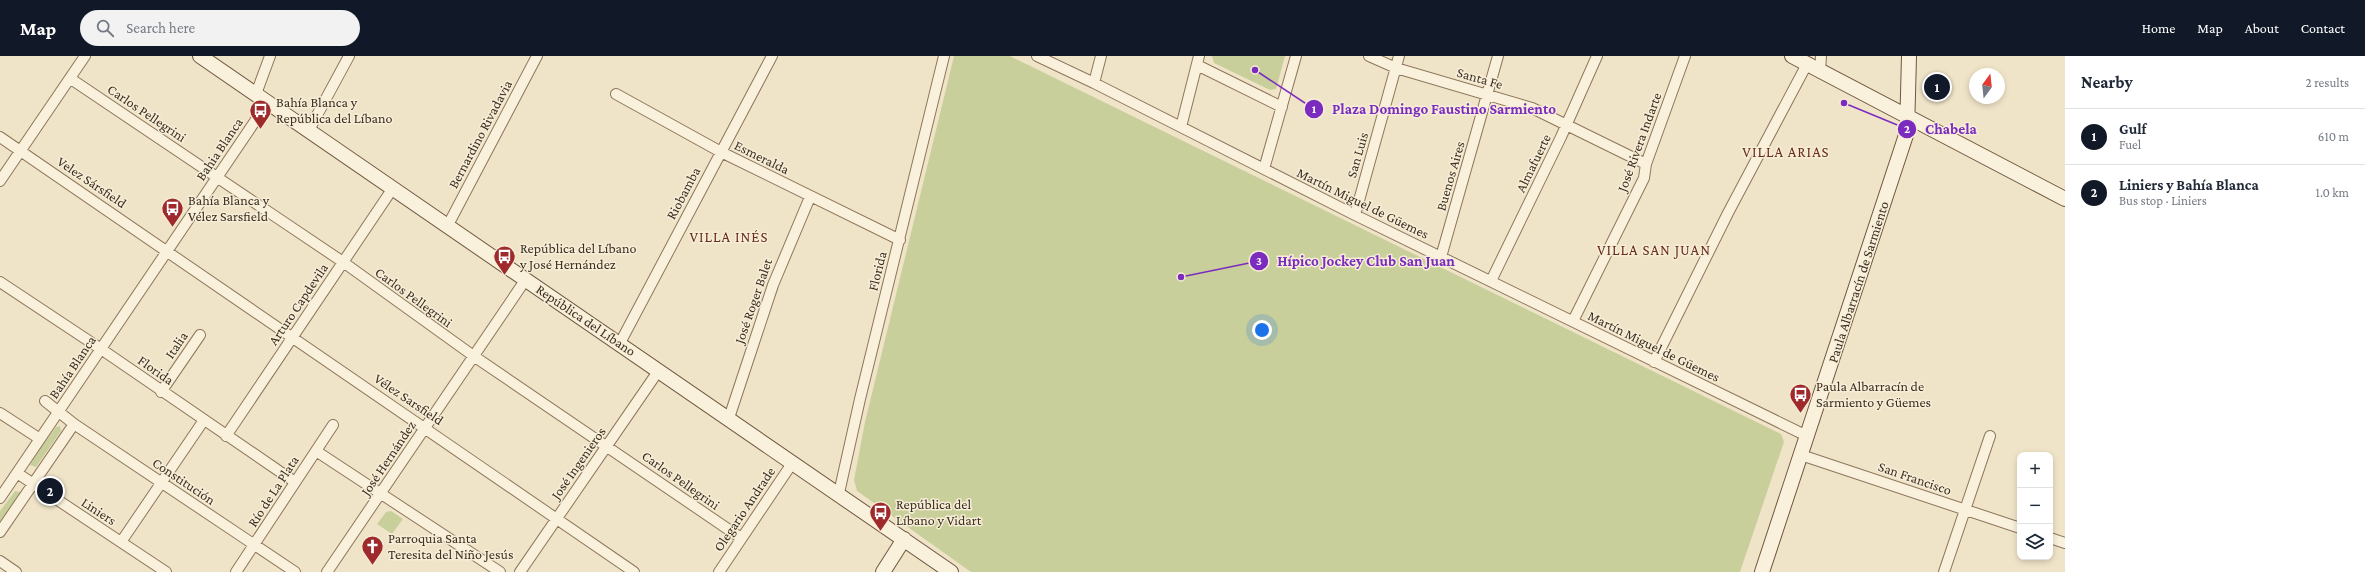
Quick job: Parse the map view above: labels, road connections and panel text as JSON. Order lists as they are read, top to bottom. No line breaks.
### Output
{"streets":{"main road":["Paula Albarracín de Sarmiento","República del Líbano"],"street":["Santa Fe","Carlos Pellegrini","Bernardino Rivadavia","José Rivera Indarte","Bahia Blanca","San Luis","Esmeralda","Almafuerte","Buenos Aires","Velez Sársfield","Riobamba","Martín Miguel de Güemes","Florida","José Roger Balet","Arturo Capdevila","Italia","Bahía Blanca","Vélez Sarsfield","José Hernández","José Ingenieros","San Francisco","Constitución","Río de La Plata","Olegario Andrade","Liniers"]},"crossings":[["Santa Fe","José Rivera Indarte"],["Santa Fe","San Luis"],["Santa Fe","Almafuerte"],["Santa Fe","Buenos Aires"],["Carlos Pellegrini","Bahia Blanca"],["Carlos Pellegrini","Arturo Capdevila"],["Carlos Pellegrini","José Hernández"],["Carlos Pellegrini","José Ingenieros"],["Carlos Pellegrini","Olegario Andrade"],["Bernardino Rivadavia","República del Líbano"],["José Rivera Indarte","Martín Miguel de Güemes"],["Bahia Blanca","Velez Sársfield"],["Bahia Blanca","República del Líbano"],["Bahia Blanca","Bahía Blanca"],["Bahia Blanca","Vélez Sarsfield"],["San Luis","Martín Miguel de Güemes"],["Esmeralda","Riobamba"],["Esmeralda","Florida"],["Esmeralda","José Roger Balet"],["Almafuerte","Martín Miguel de Güemes"],["Buenos Aires","Martín Miguel de Güemes"],["Velez Sársfield","Bahía Blanca"],["Velez Sársfield","Vélez Sarsfield"],["Riobamba","República del Líbano"],["Martín Miguel de Güemes","Paula Albarracín de Sarmiento"],["Florida","Arturo Capdevila"],["Florida","República del Líbano"],["Florida","Italia"],["Florida","Bahía Blanca"],["Florida","Río de La Plata"],["Paula Albarracín de Sarmiento","San Francisco"],["José Roger Balet","República del Líbano"],["Arturo Capdevila","República del Líbano"],["Arturo Capdevila","Vélez Sarsfield"],["República del Líbano","José Hernández"],["República del Líbano","José Ingenieros"],["República del Líbano","Olegario Andrade"],["Bahía Blanca","Vélez Sarsfield"],["Bahía Blanca","Constitución"],["Bahía Blanca","Liniers"],["Vélez Sarsfield","José Hernández"],["Vélez Sarsfield","José Ingenieros"],["Constitución","Río de La Plata"]],"districts":["VILLA ARIAS","VILLA INÉS","VILLA SAN JUAN"],"places":{"other":["Plaza Domingo Faustino Sarmiento","Chabela","Hípico Jockey Club San Juan"],"bus stop":["Bahía Blanca y República del Líbano","Bahía Blanca y Vélez Sarsfield","República del Líbano y José Hernández","Paula Albarracín de Sarmiento y Güemes","República del Líbano y Vidart"],"church":["Parroquia Santa Teresita del Niño Jesús"]},"north":"top","page":{"header":"Map","search":"Search here","nav":["Home","Map","About","Contact"],"heading":["Nearby","2 results"],"pins":["1","2"],"list":[{"mark":"1","name":"Gulf","note":"Fuel","value":"610 m"},{"mark":"2","name":"Liniers y Bahía Blanca","note":"Bus stop · Liniers","value":"1.0 km"}],"map_buttons":["+","−"]}}
